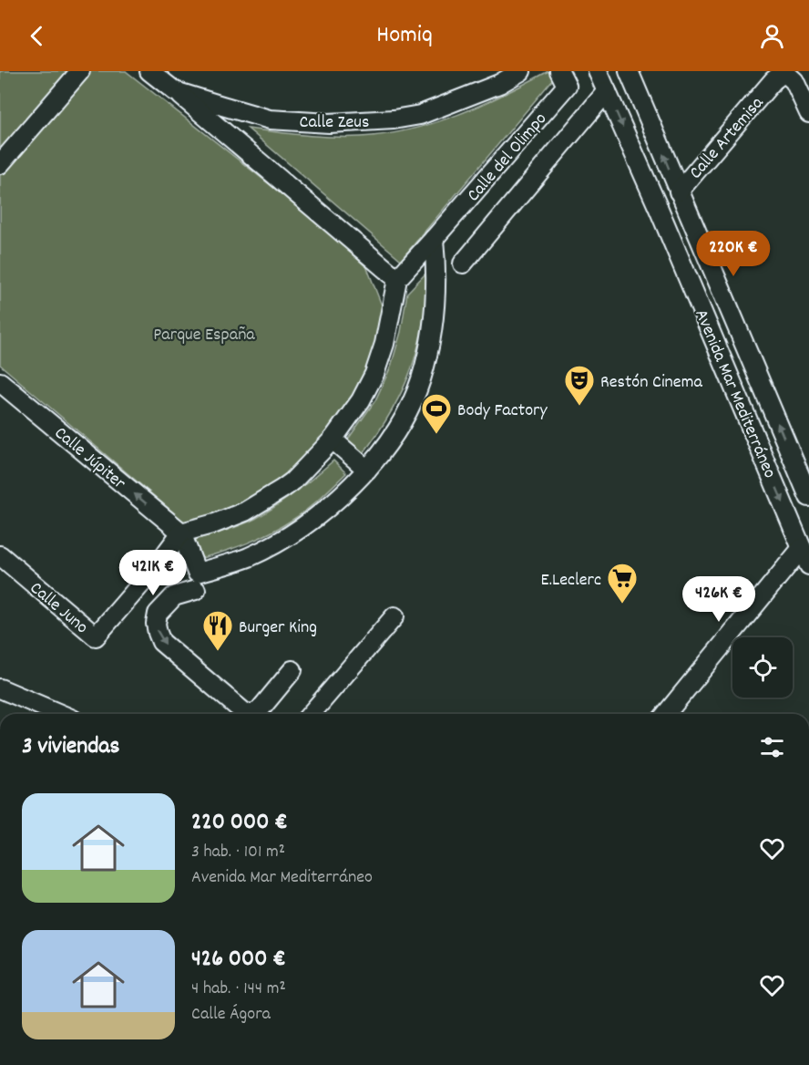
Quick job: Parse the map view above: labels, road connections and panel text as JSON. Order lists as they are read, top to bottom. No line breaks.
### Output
{"streets":{"street":["Calle Zeus","Calle Artemisa","Calle del Olimpo","Avenida Mar Mediterráneo","Calle Júpiter","Calle Juno"]},"crossings":[["Calle Artemisa","Avenida Mar Mediterráneo"],["Calle Júpiter","Calle Juno"]],"one_way":["Calle Júpiter"],"parks":["Parque España"],"places":{"theatre":["Restón Cinema"],"sports":["Body Factory"],"supermarket":["E.Leclerc"],"restaurant":["Burger King"]},"page":{"header":"Homiq","price":["220K €","421K €","426K €"],"heading":"3 viviendas","list":[{"name":"220 000 €","note":"3 hab. · 101 m² · Avenida Mar Mediterráneo"},{"name":"426 000 €","note":"4 hab. · 144 m² · Calle Ágora"}]}}
